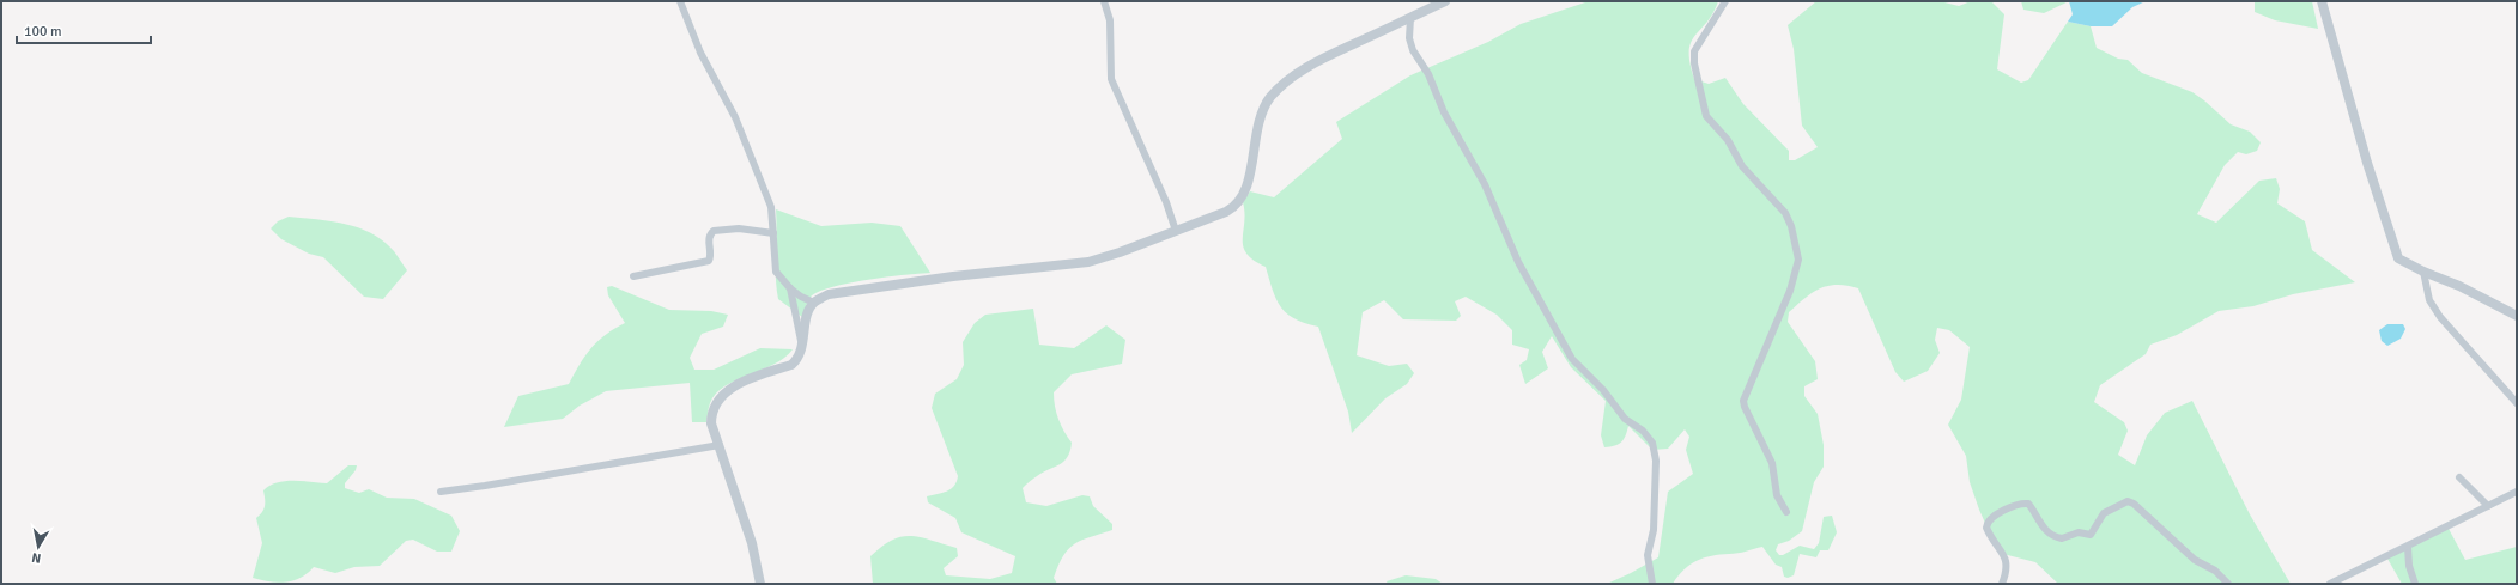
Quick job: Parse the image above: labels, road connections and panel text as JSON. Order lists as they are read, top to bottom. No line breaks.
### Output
{"scale_bar":"100 m","north":"bottom"}
